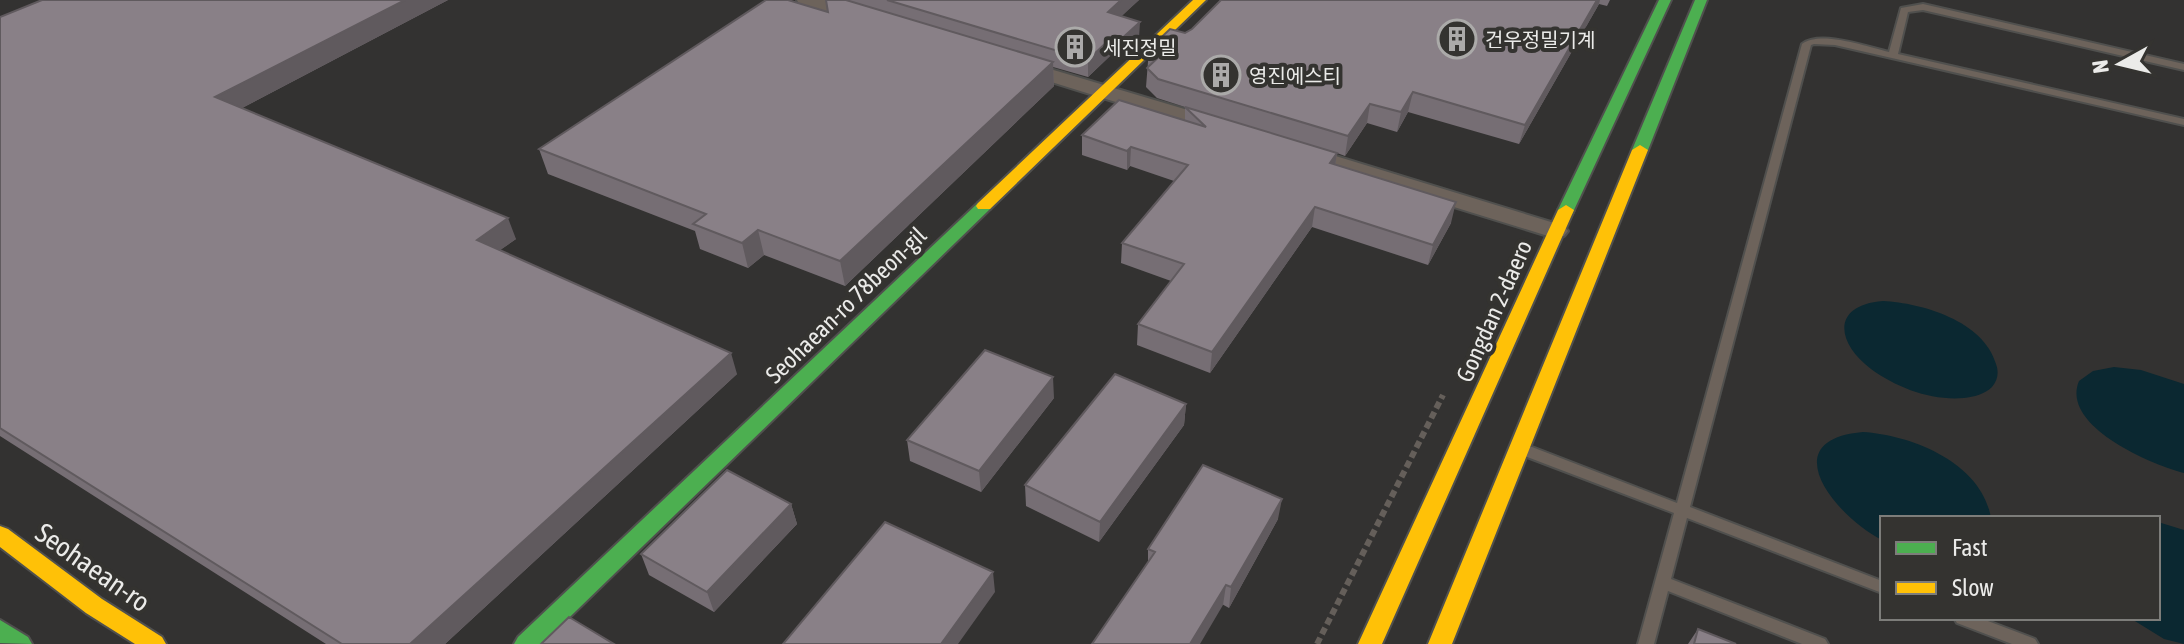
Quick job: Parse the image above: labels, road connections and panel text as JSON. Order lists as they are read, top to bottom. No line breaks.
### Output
{"streets":{"main road":["Seohaean-ro 78beon-gil","Gongdan 2-daero","Seohaean-ro"]},"places":{"building":["건우정밀기계","세진정밀","영진에스티"]},"legend":["Fast","Slow"],"north":"left"}
